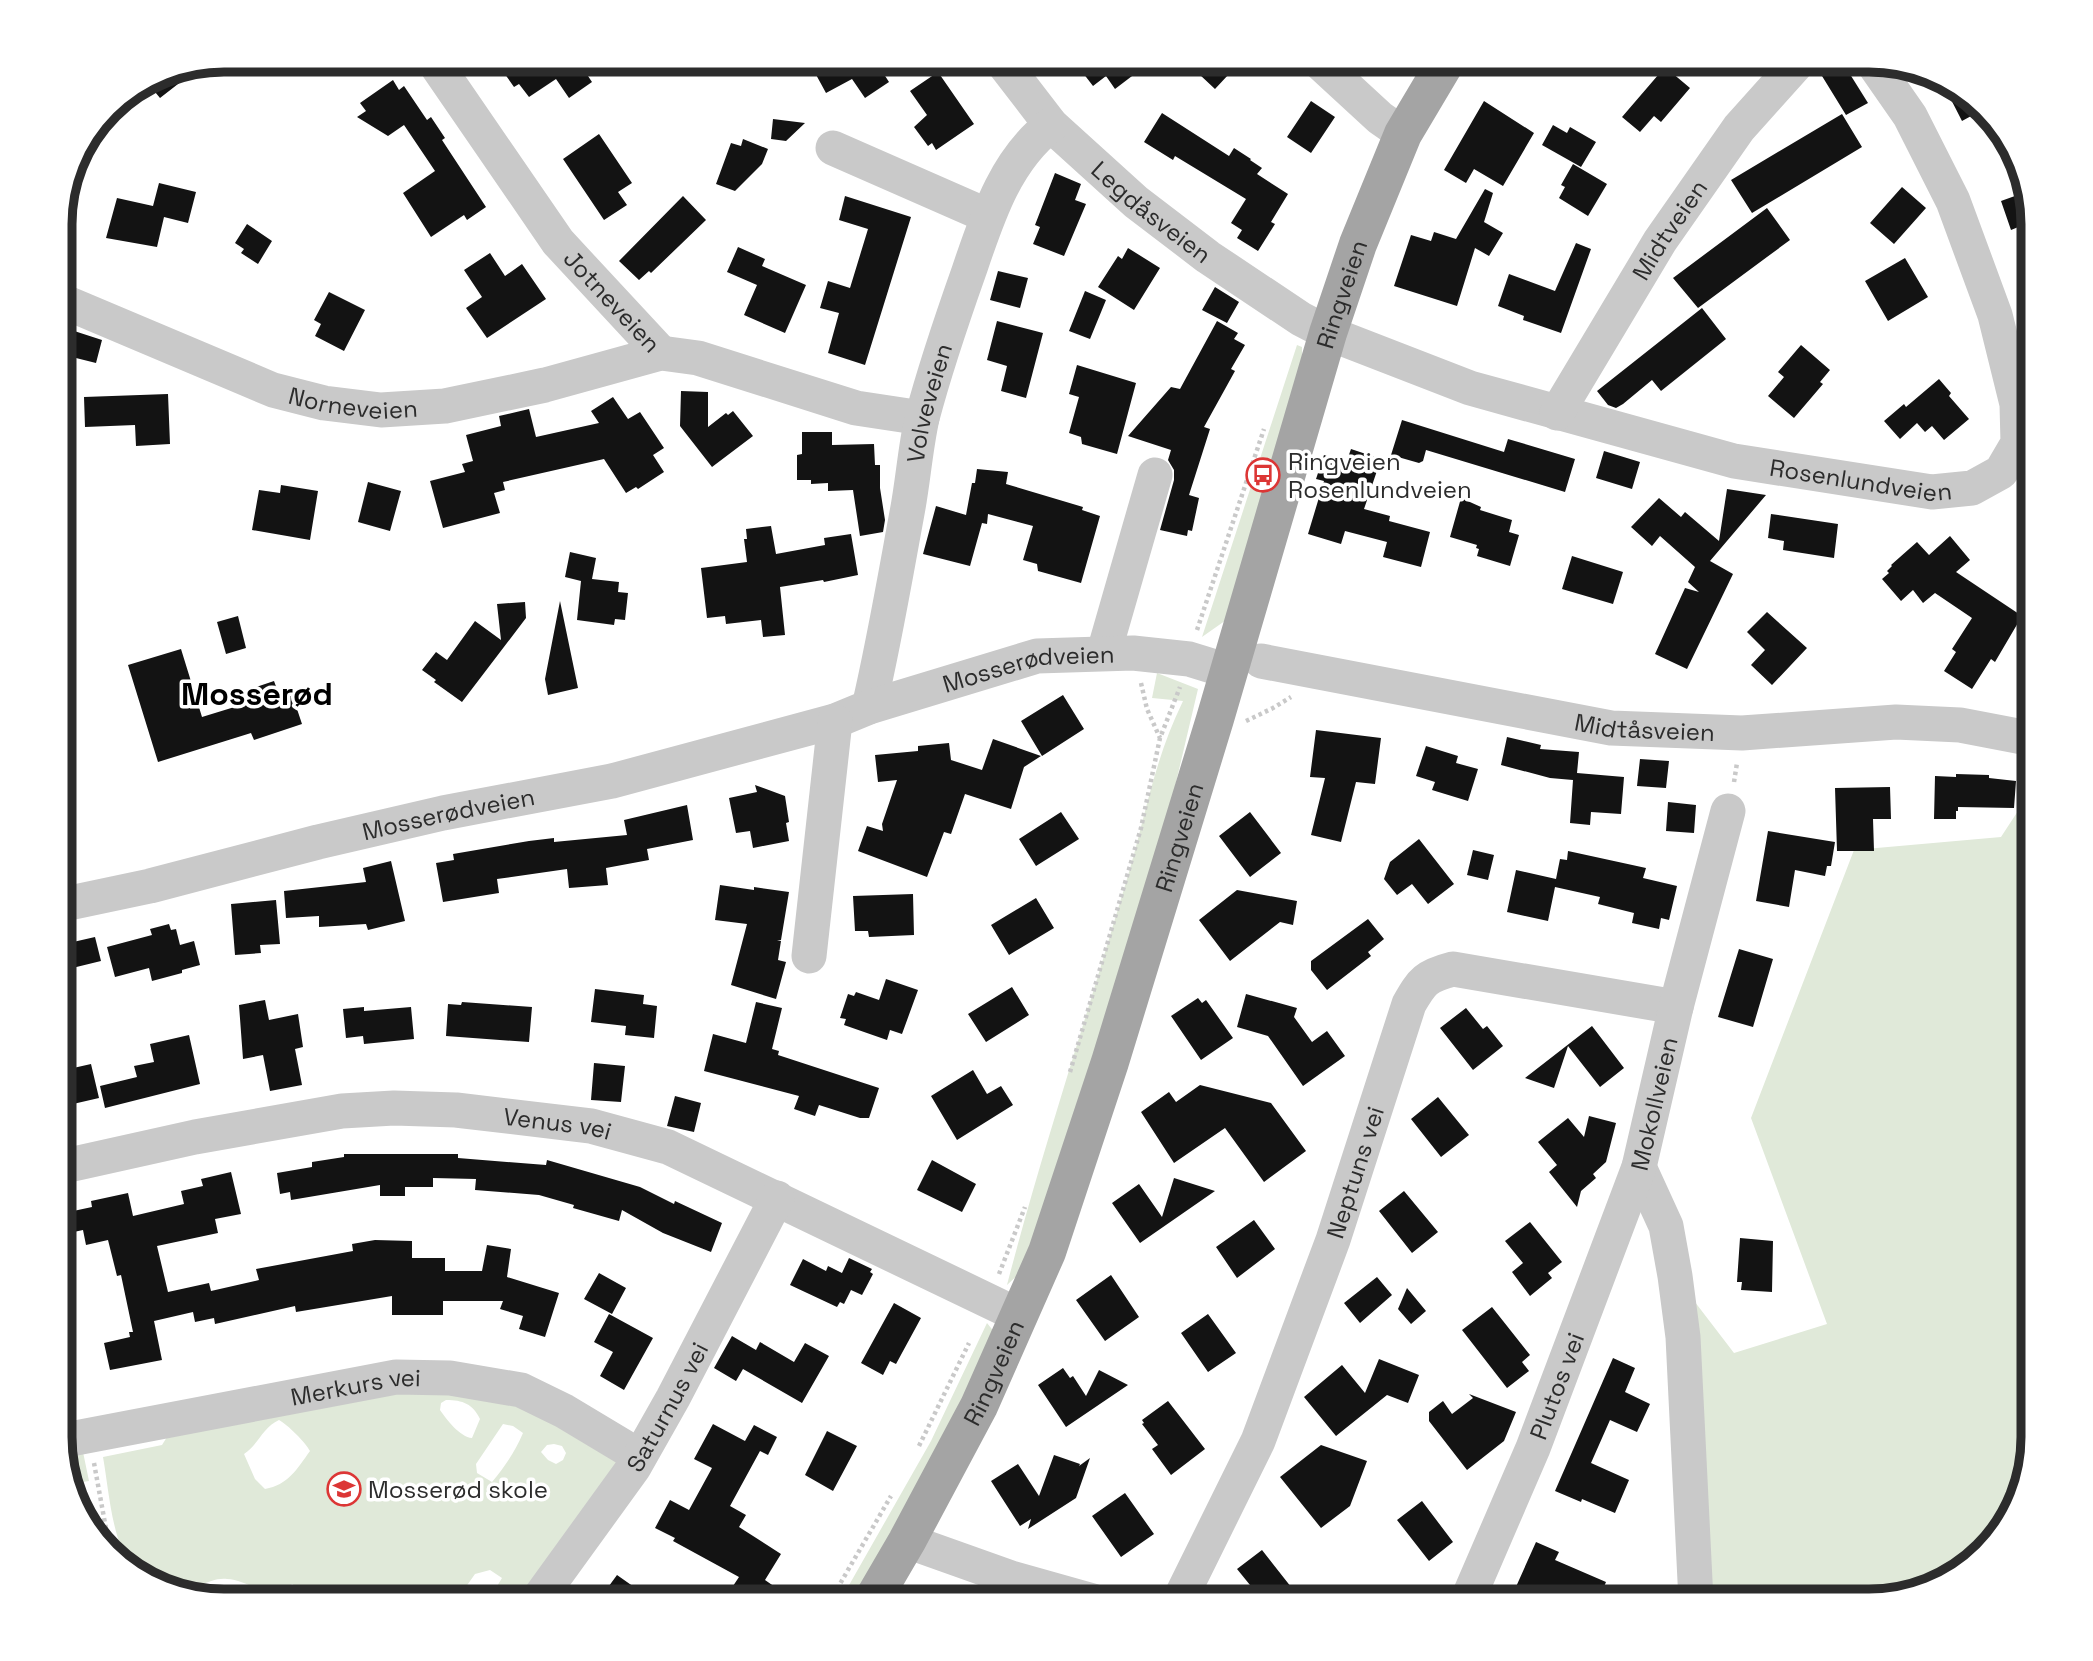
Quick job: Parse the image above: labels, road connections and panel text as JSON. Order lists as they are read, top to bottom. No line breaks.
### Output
{"streets":{"main road":["Ringveien"],"street":["Legdåsveien","Midtveien","Jotneveien","Norneveien","Volveveien","Rosenlundveien","Mosserødveien","Midtåsveien","Mokollveien","Venus vei","Neptuns vei","Plutos vei","Merkurs vei","Saturnus vei"]},"crossings":[["Legdåsveien","Ringveien"],["Legdåsveien","Volveveien"],["Legdåsveien","Rosenlundveien"],["Midtveien","Rosenlundveien"],["Ringveien","Rosenlundveien"],["Ringveien","Mosserødveien"],["Ringveien","Midtåsveien"],["Ringveien","Venus vei"],["Jotneveien","Norneveien"],["Jotneveien","Volveveien"],["Volveveien","Mosserødveien"],["Mosserødveien","Midtåsveien"],["Mokollveien","Neptuns vei"],["Mokollveien","Plutos vei"],["Venus vei","Saturnus vei"],["Merkurs vei","Saturnus vei"]],"districts":["Mosserød"],"places":{"bus stop":["Ringveien Rosenlundveien"],"school or university":["Mosserød skole"]}}
